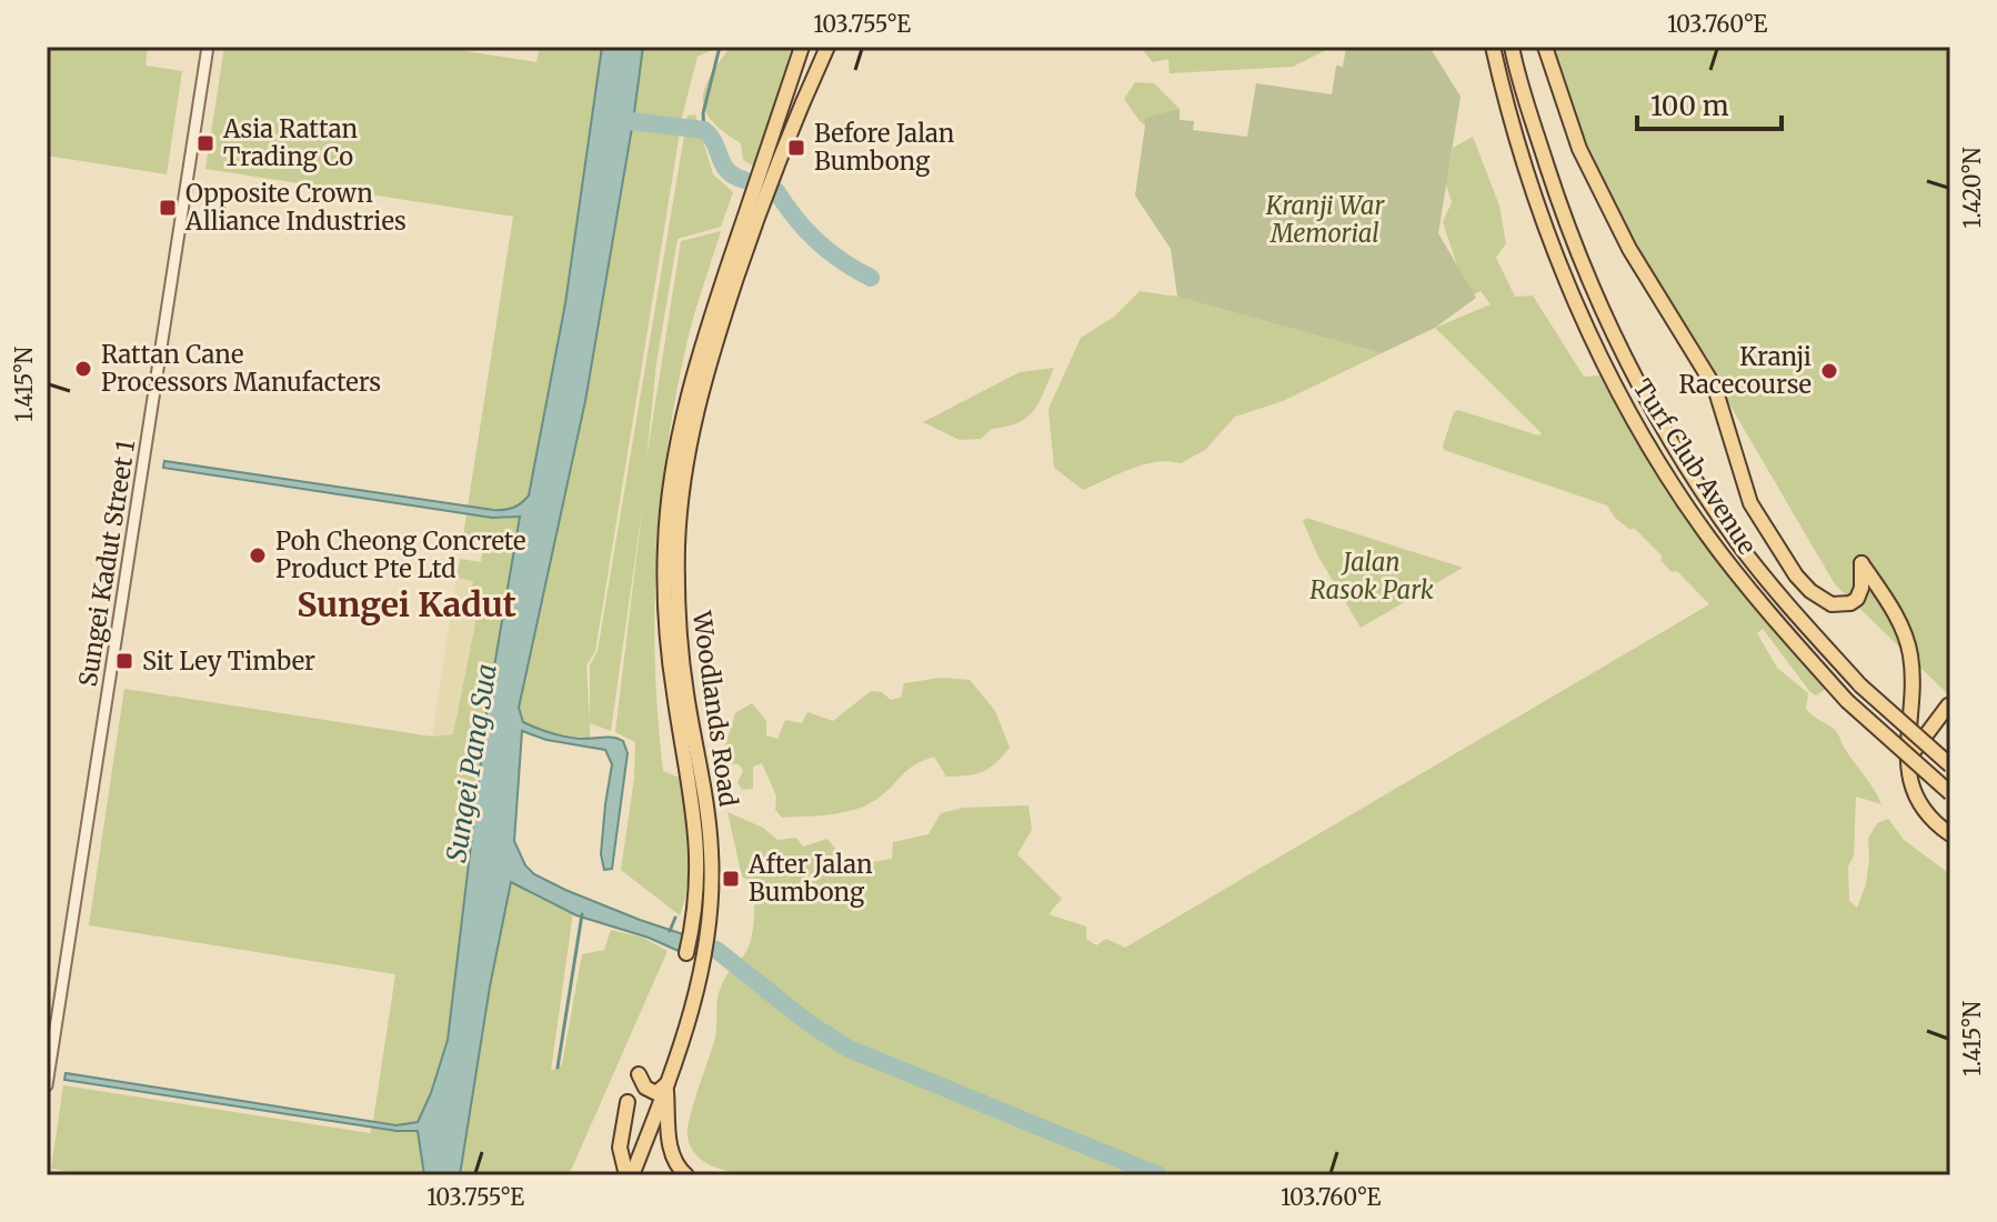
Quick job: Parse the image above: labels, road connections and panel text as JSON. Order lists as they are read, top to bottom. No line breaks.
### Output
{"streets":{"main road":["Turf Club Avenue","Woodlands Road"],"street":["Sungei Kadut Street 1"]},"districts":["Sungei Kadut"],"water":["Sungei Pang Sua"],"parks":["Kranji War Memorial","Jalan Rasok Park"],"places":{"transit":["Asia Rattan Trading Co","Before Jalan Bumbong","Opposite Crown Alliance Industries","Sit Ley Timber","After Jalan Bumbong"],"other":["Rattan Cane Processors Manufacters","Kranji Racecourse","Poh Cheong Concrete Product Pte Ltd"]},"scale_bar":"100 m","coordinates":["103.755°E","103.760°E","1.420°N","1.415°N"]}
